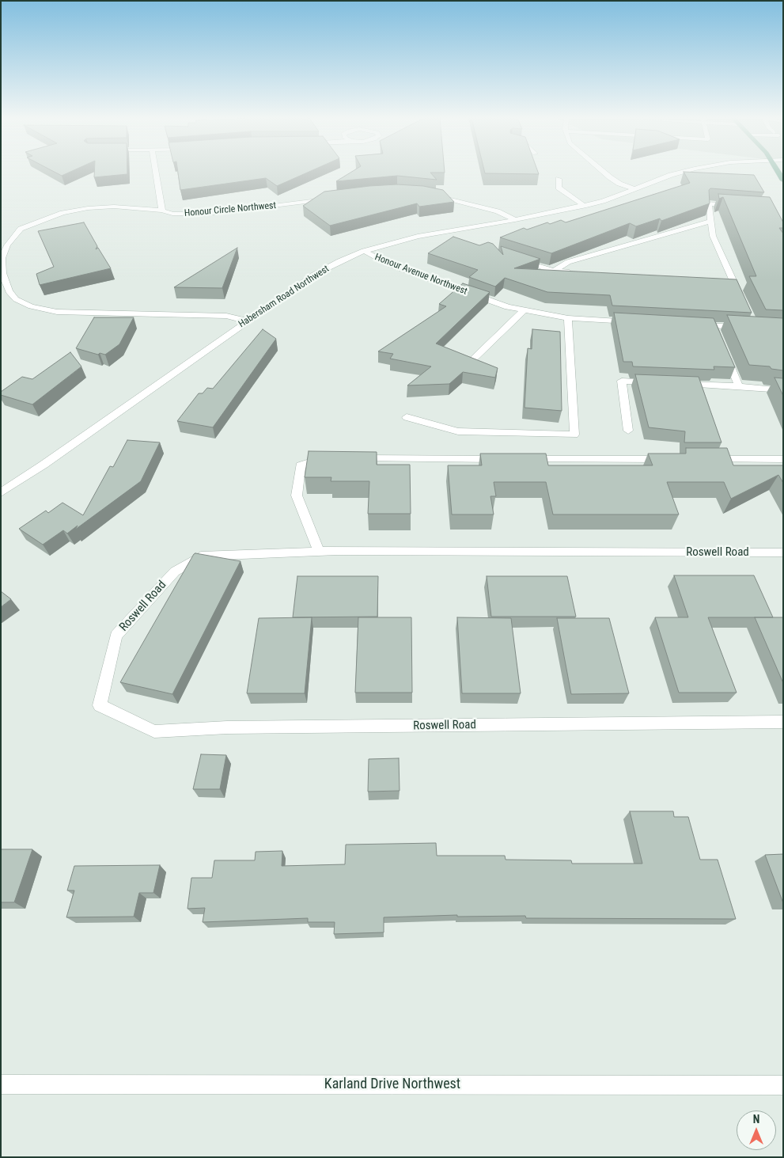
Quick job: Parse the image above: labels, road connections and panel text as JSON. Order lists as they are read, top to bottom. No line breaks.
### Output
{"streets":{"street":["Honour Circle Northwest","Honour Avenue Northwest","Habersham Road Northwest","Roswell Road","Karland Drive Northwest"]},"crossings":[["Honour Circle Northwest","Habersham Road Northwest"],["Honour Avenue Northwest","Habersham Road Northwest"]],"north":"top"}
